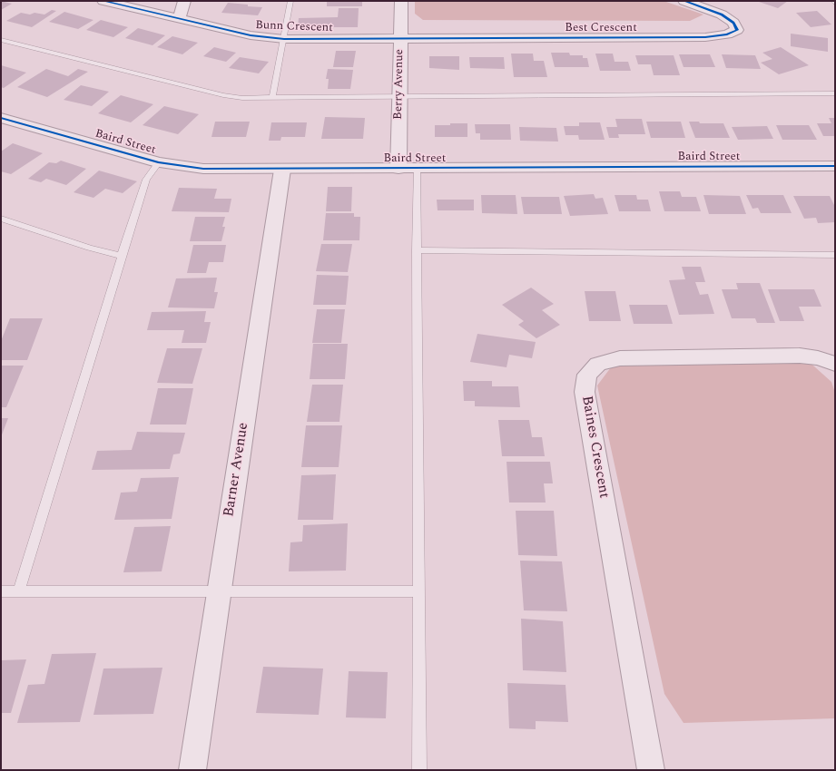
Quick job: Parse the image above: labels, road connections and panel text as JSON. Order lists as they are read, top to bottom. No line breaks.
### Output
{"streets":{"street":["Bunn Crescent","Best Crescent","Berry Avenue","Baird Street","Baines Crescent","Barner Avenue"]},"crossings":[["Bunn Crescent","Best Crescent"],["Bunn Crescent","Berry Avenue"],["Best Crescent","Berry Avenue"],["Berry Avenue","Baird Street"],["Baird Street","Barner Avenue"]]}
